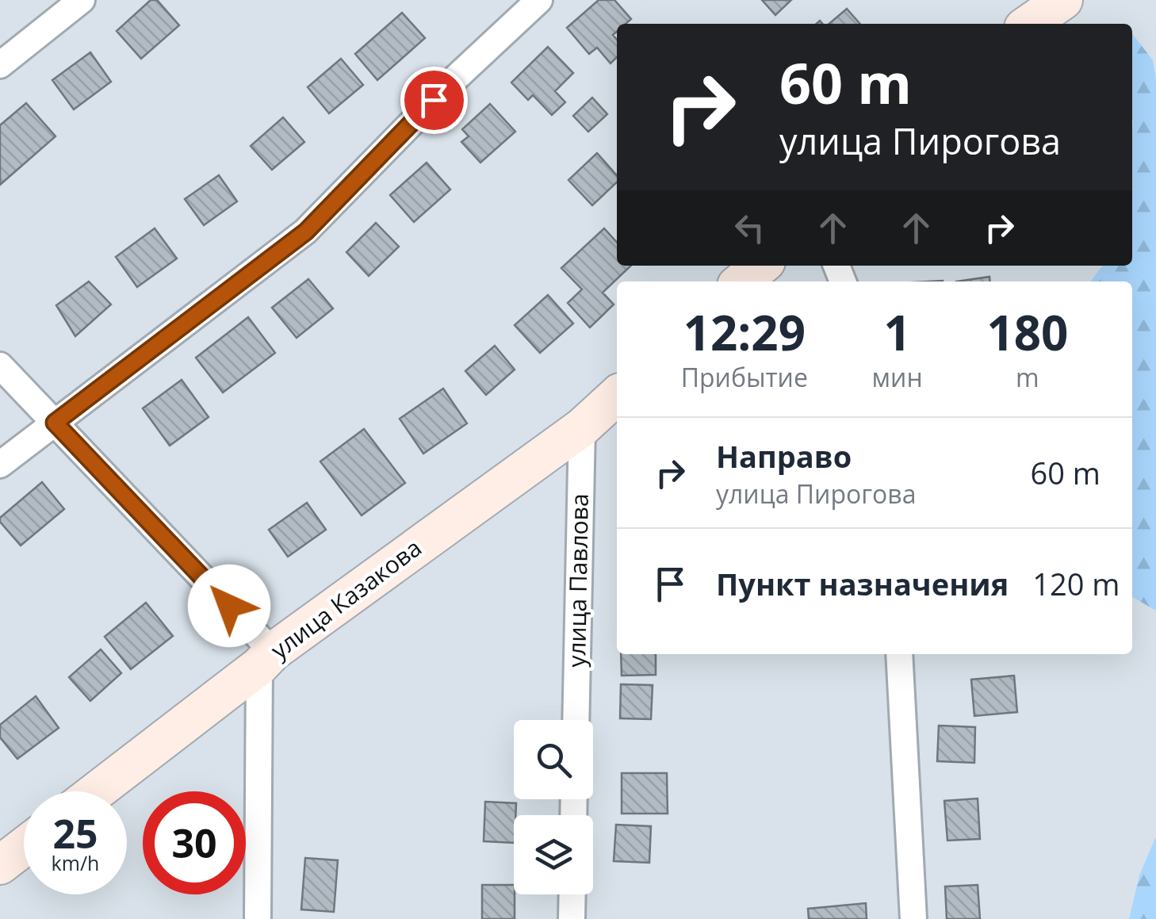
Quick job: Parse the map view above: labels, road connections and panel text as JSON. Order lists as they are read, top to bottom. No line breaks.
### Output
{"streets":{"main road":["улица Казакова"],"street":["улица Павлова"]},"crossings":[["улица Павлова","улица Казакова"]],"page":{"turn":["60 m","улица Пирогова"],"eta":["12:29","Прибытие","1","мин","180","m"],"list":[{"name":"Направо","note":"улица Пирогова","value":"60 m"},{"name":"Пункт назначения","value":"120 m"}],"speed":"25 km/h","limit":"30"}}
